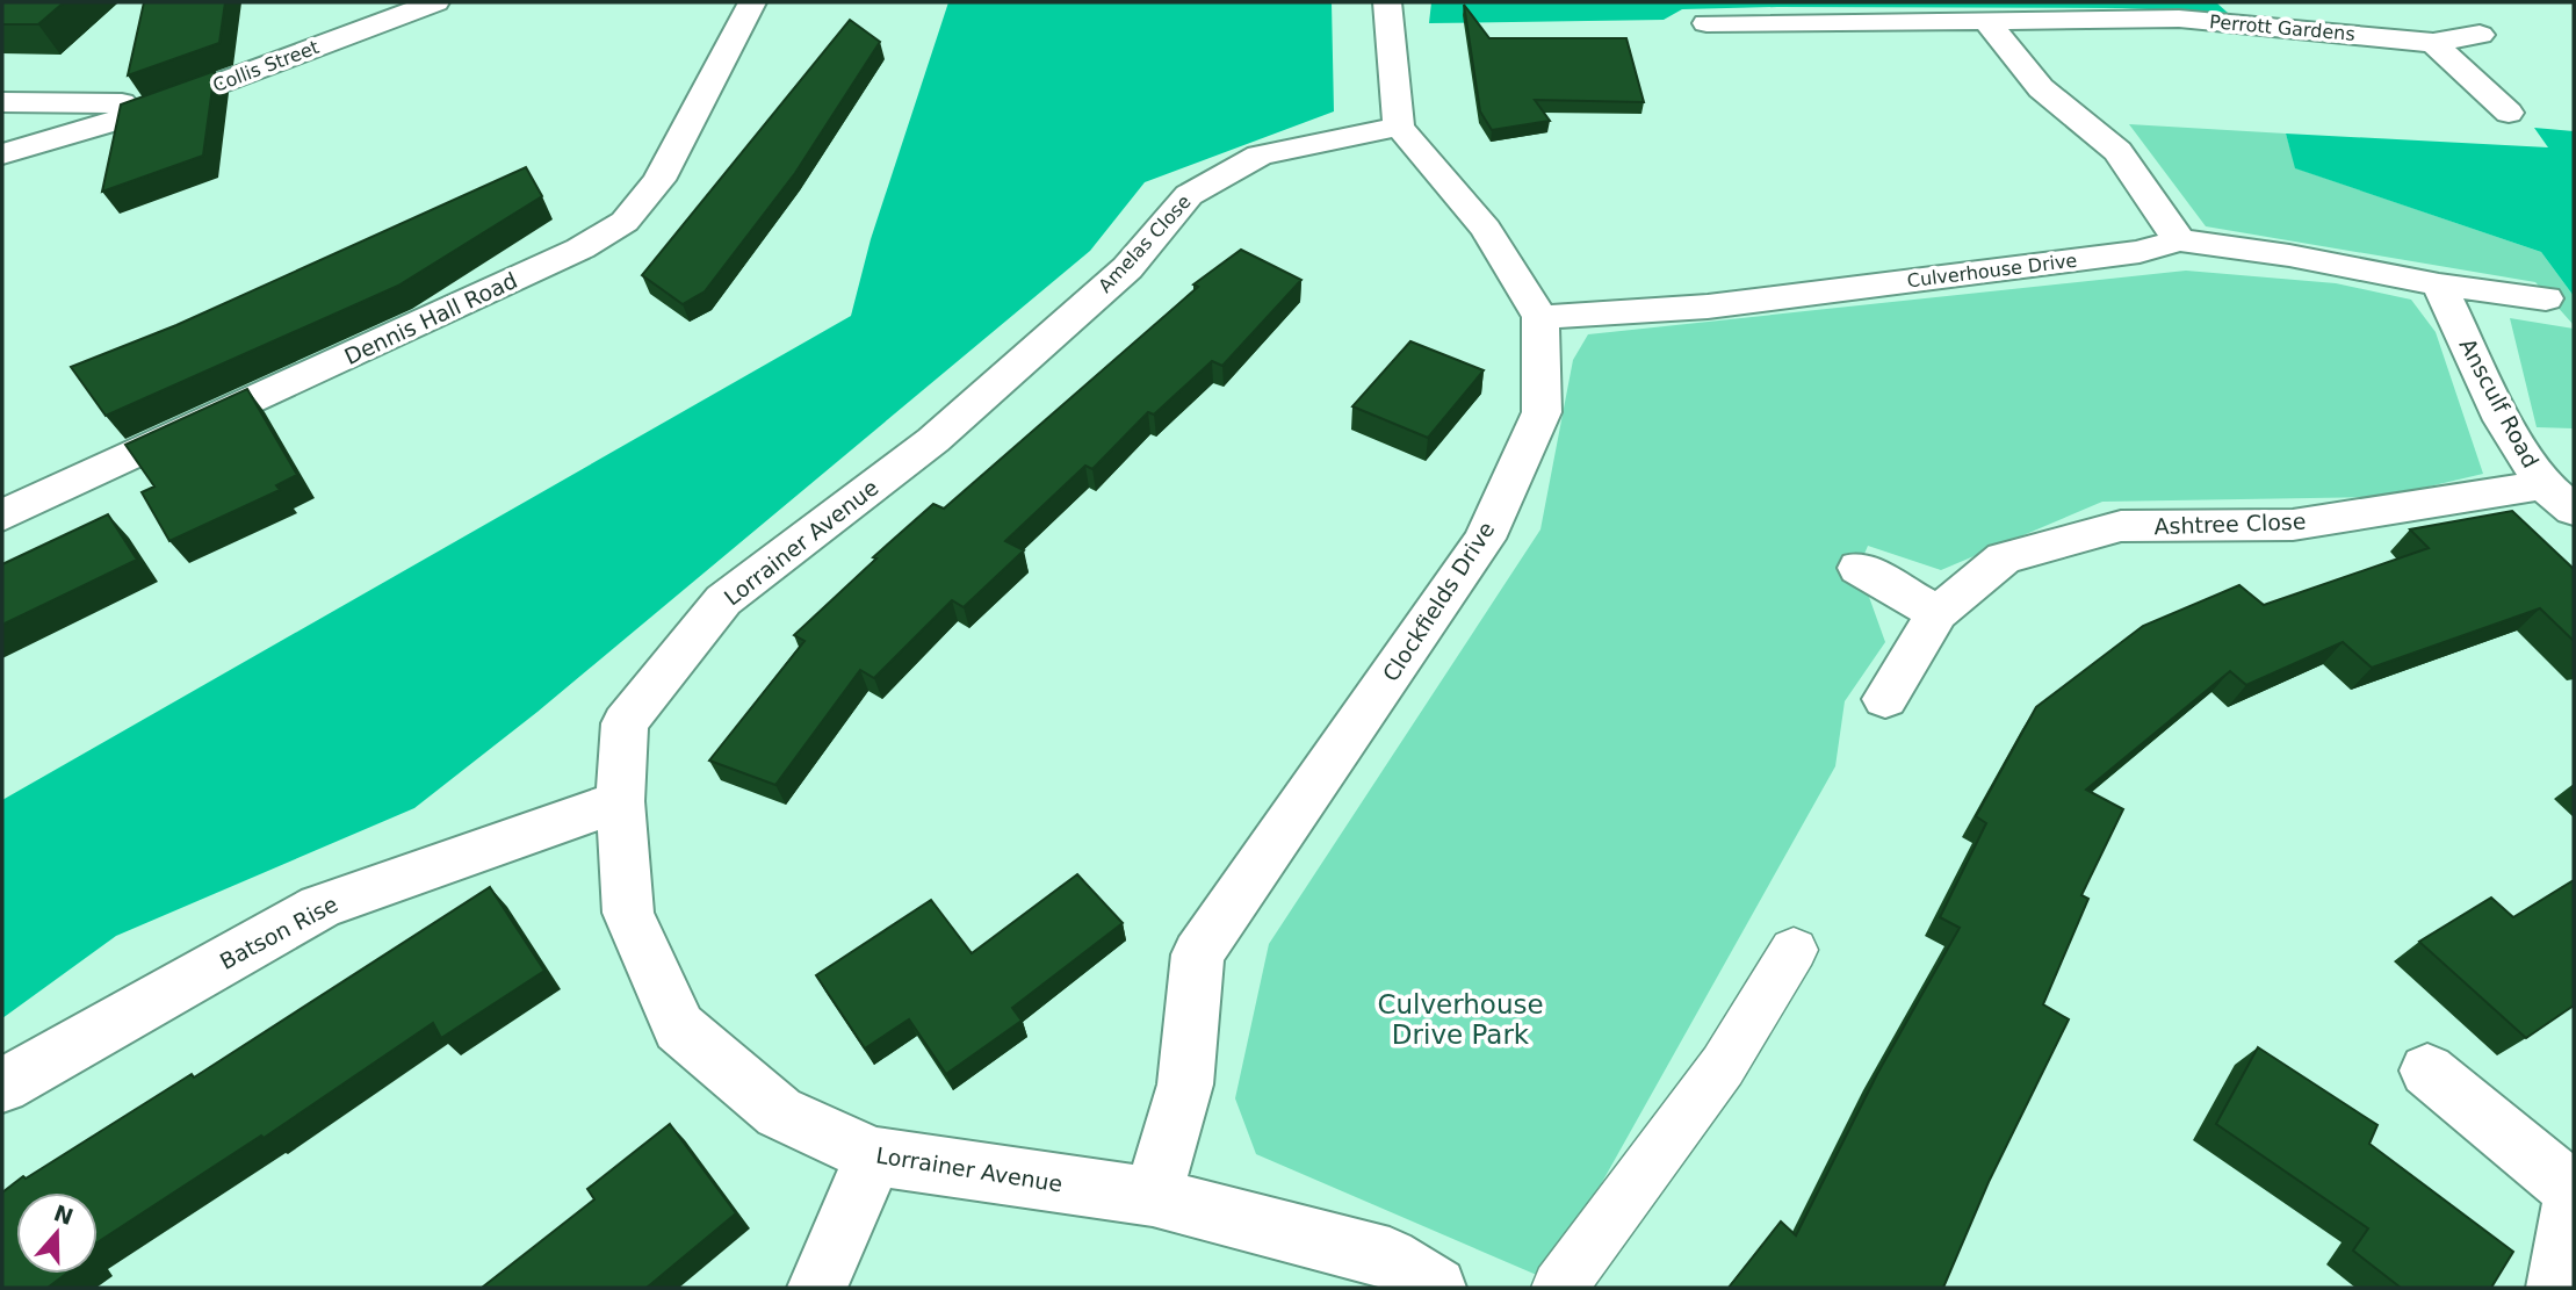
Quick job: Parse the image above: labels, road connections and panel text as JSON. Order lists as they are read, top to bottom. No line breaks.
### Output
{"streets":{"street":["Perrott Gardens","Collis Street","Amelas Close","Culverhouse Drive","Dennis Hall Road","Ansculf Road","Ashtree Close","Lorrainer Avenue","Clockfields Drive","Batson Rise"]},"crossings":[["Amelas Close","Lorrainer Avenue"],["Amelas Close","Clockfields Drive"],["Culverhouse Drive","Ansculf Road"],["Culverhouse Drive","Clockfields Drive"],["Ansculf Road","Ashtree Close"],["Lorrainer Avenue","Clockfields Drive"],["Lorrainer Avenue","Batson Rise"]],"parks":["Culverhouse Drive Park"],"north":"top"}
